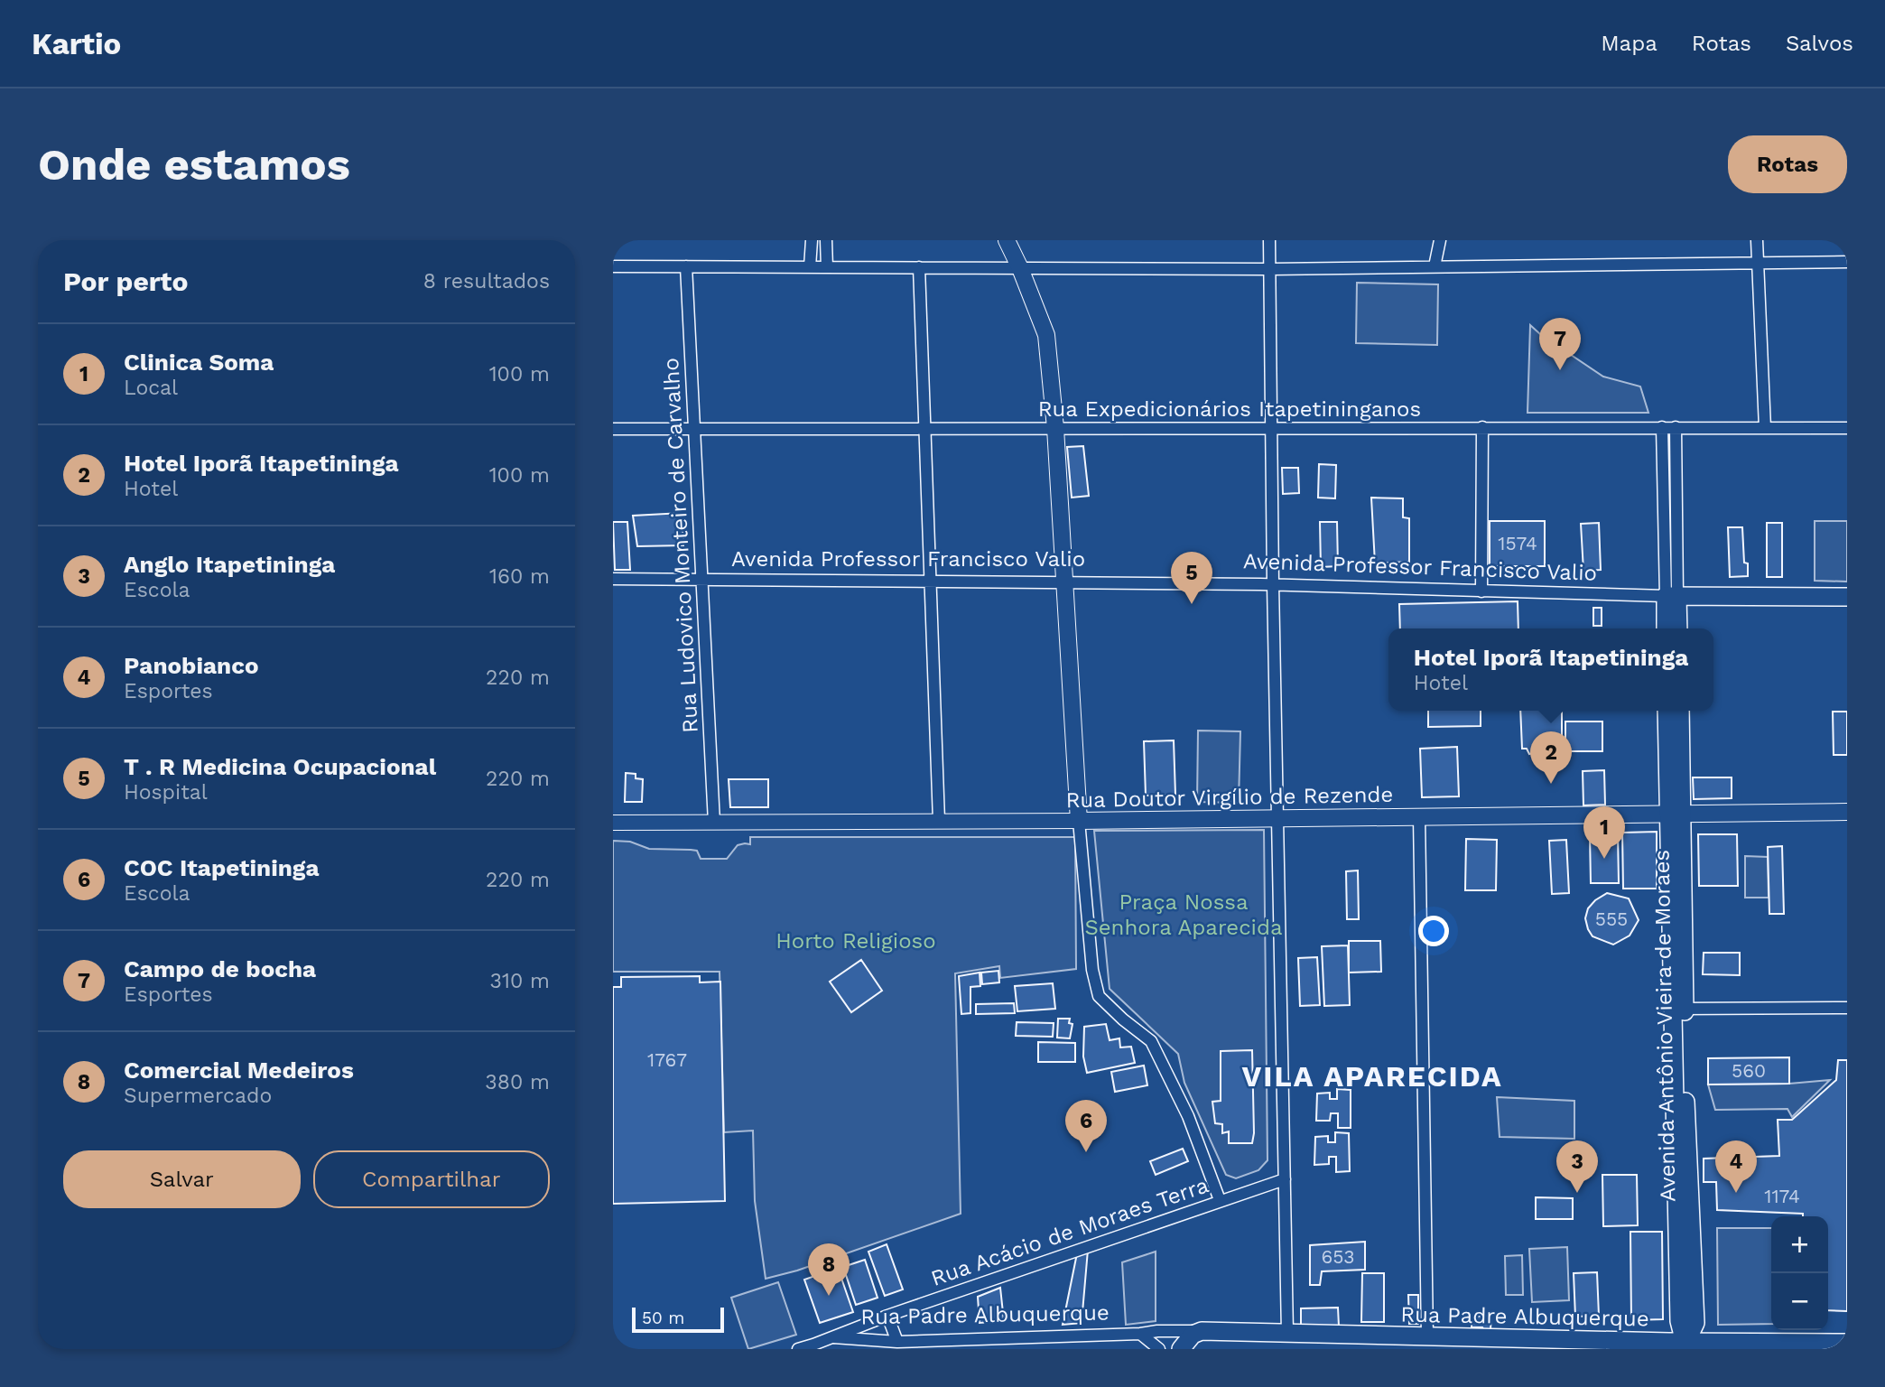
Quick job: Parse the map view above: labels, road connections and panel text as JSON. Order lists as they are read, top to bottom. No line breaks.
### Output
{"streets":{"main road":["Avenida Professor Francisco Valio","Rua Doutor Virgílio de Rezende","Avenida Antônio Vieira de Moraes","Rua Padre Albuquerque"],"street":["Rua Expedicionários Itapetininganos","Rua Ludovico Monteiro de Carvalho","Rua Acácio de Moraes Terra"]},"crossings":[["Rua Expedicionários Itapetininganos","Rua Ludovico Monteiro de Carvalho"],["Rua Ludovico Monteiro de Carvalho","Avenida Professor Francisco Valio"],["Rua Ludovico Monteiro de Carvalho","Rua Doutor Virgílio de Rezende"],["Rua Doutor Virgílio de Rezende","Avenida Antônio Vieira de Moraes"],["Avenida Antônio Vieira de Moraes","Rua Padre Albuquerque"],["Rua Acácio de Moraes Terra","Rua Padre Albuquerque"]],"districts":["VILA APARECIDA"],"parks":["Praça Nossa Senhora Aparecida","Horto Religioso"],"house_numbers":["1574","555","1767","560","1174","653"],"scale_bar":"50 m","page":{"header":"Kartio","nav":["Mapa","Rotas","Salvos"],"buttons":["Rotas",["Salvar","Compartilhar"]],"title":"Onde estamos","heading":["Por perto","8 resultados"],"pins":["7","5","2","1","6","3","4","8"],"list":[{"mark":"1","name":"Clinica Soma","note":"Local","value":"100 m"},{"mark":"2","name":"Hotel Iporã Itapetininga","note":"Hotel","value":"100 m"},{"mark":"3","name":"Anglo Itapetininga","note":"Escola","value":"160 m"},{"mark":"4","name":"Panobianco","note":"Esportes","value":"220 m"},{"mark":"5","name":"T . R Medicina Ocupacional","note":"Hospital","value":"220 m"},{"mark":"6","name":"COC Itapetininga","note":"Escola","value":"220 m"},{"mark":"7","name":"Campo de bocha","note":"Esportes","value":"310 m"},{"mark":"8","name":"Comercial Medeiros","note":"Supermercado","value":"380 m"}],"popup":["Hotel Iporã Itapetininga","Hotel"],"map_buttons":["+","−"],"scale":"50 m"}}
